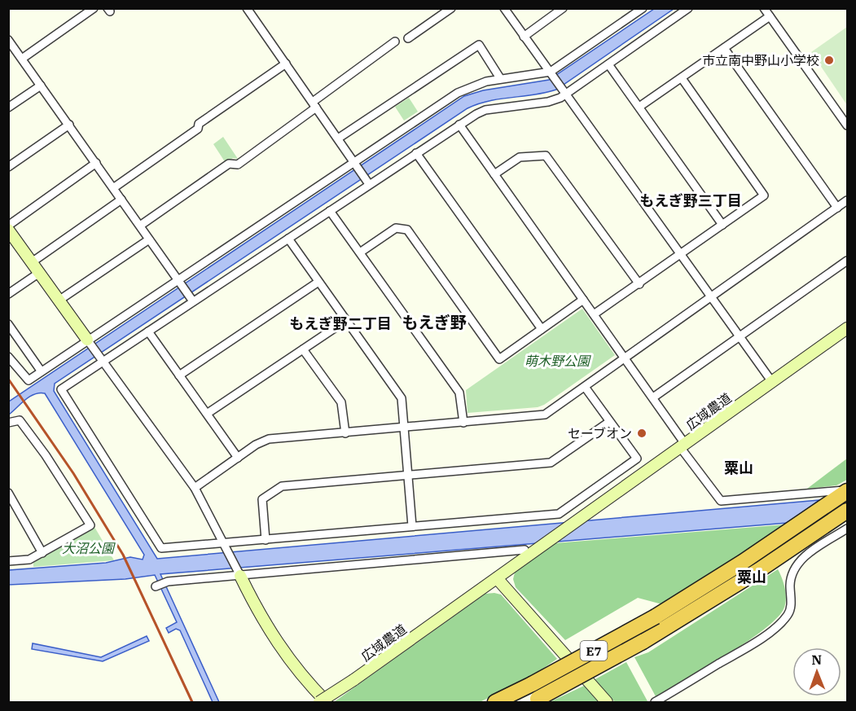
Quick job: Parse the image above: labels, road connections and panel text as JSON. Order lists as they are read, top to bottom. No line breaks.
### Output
{"streets":{"highway":["E7"],"street":["広域農道"]},"districts":["もえぎ野三丁目","もえぎ野","もえぎ野二丁目","粟山","粟山"],"parks":["萌木野公園","大沼公園"],"places":["市立南中野山小学校","セーブオン"],"north":"top"}
